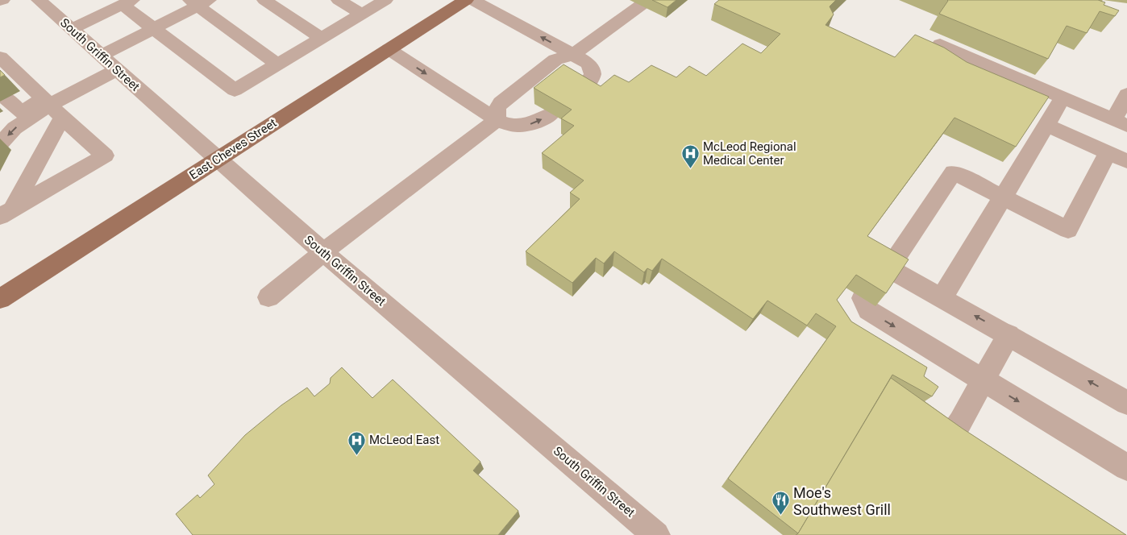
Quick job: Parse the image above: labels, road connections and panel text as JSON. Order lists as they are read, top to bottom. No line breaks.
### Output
{"streets":{"main road":["East Cheves Street"],"street":["South Griffin Street"]},"crossings":[["South Griffin Street","East Cheves Street"]],"places":{"hospital":["McLeod Regional Medical Center","McLeod East"],"restaurant":["Moe's Southwest Grill"]}}
